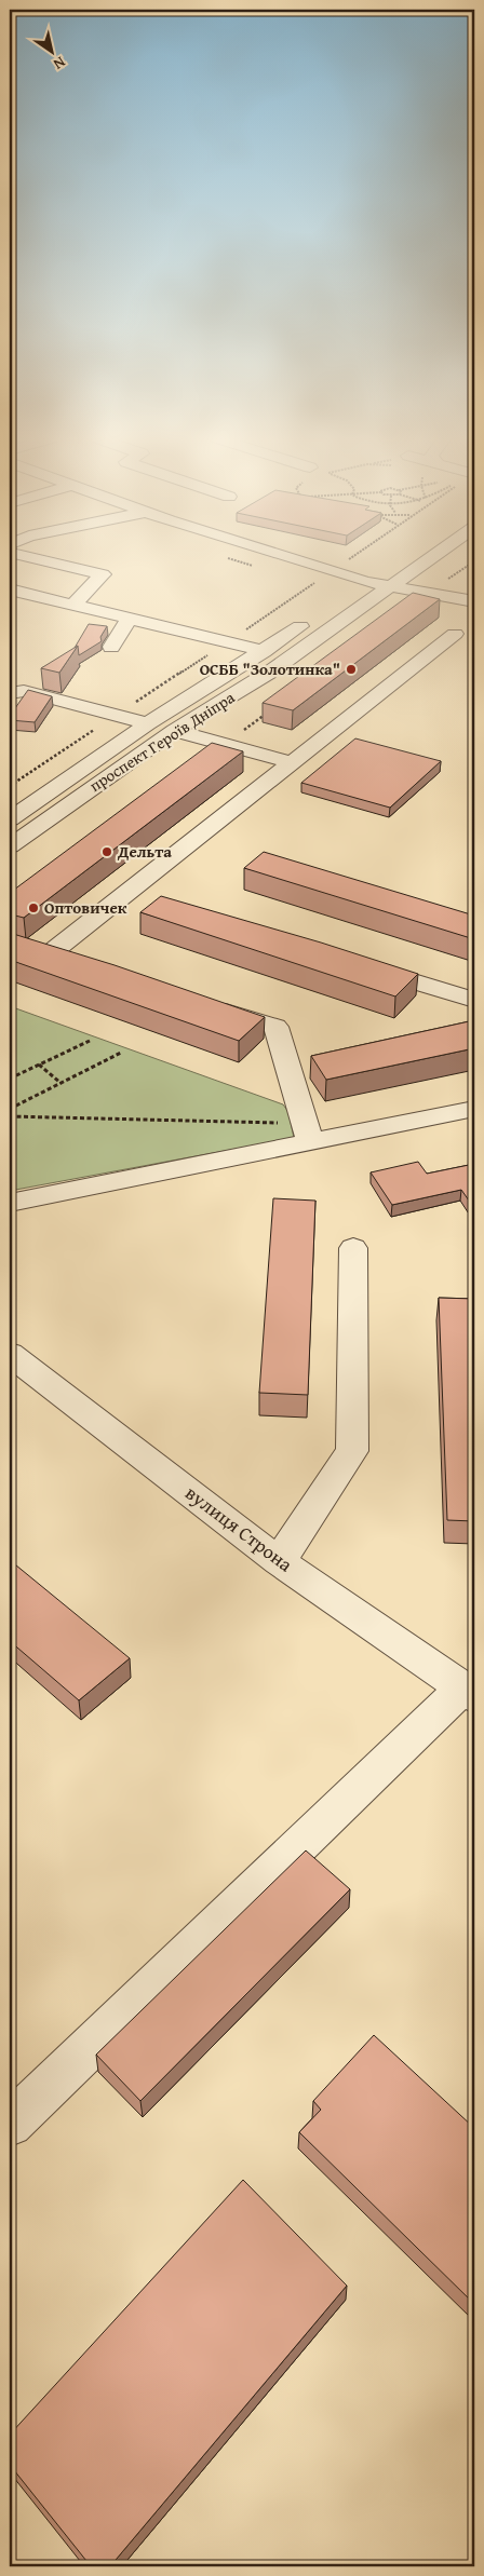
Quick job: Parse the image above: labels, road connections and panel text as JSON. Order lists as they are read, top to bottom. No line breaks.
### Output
{"streets":{"street":["проспект Героїв Дніпра","вулиця Строна"]},"places":["ОСББ \"Золотинка\"","Дельта","Оптовичек"],"north":"bottom right"}
